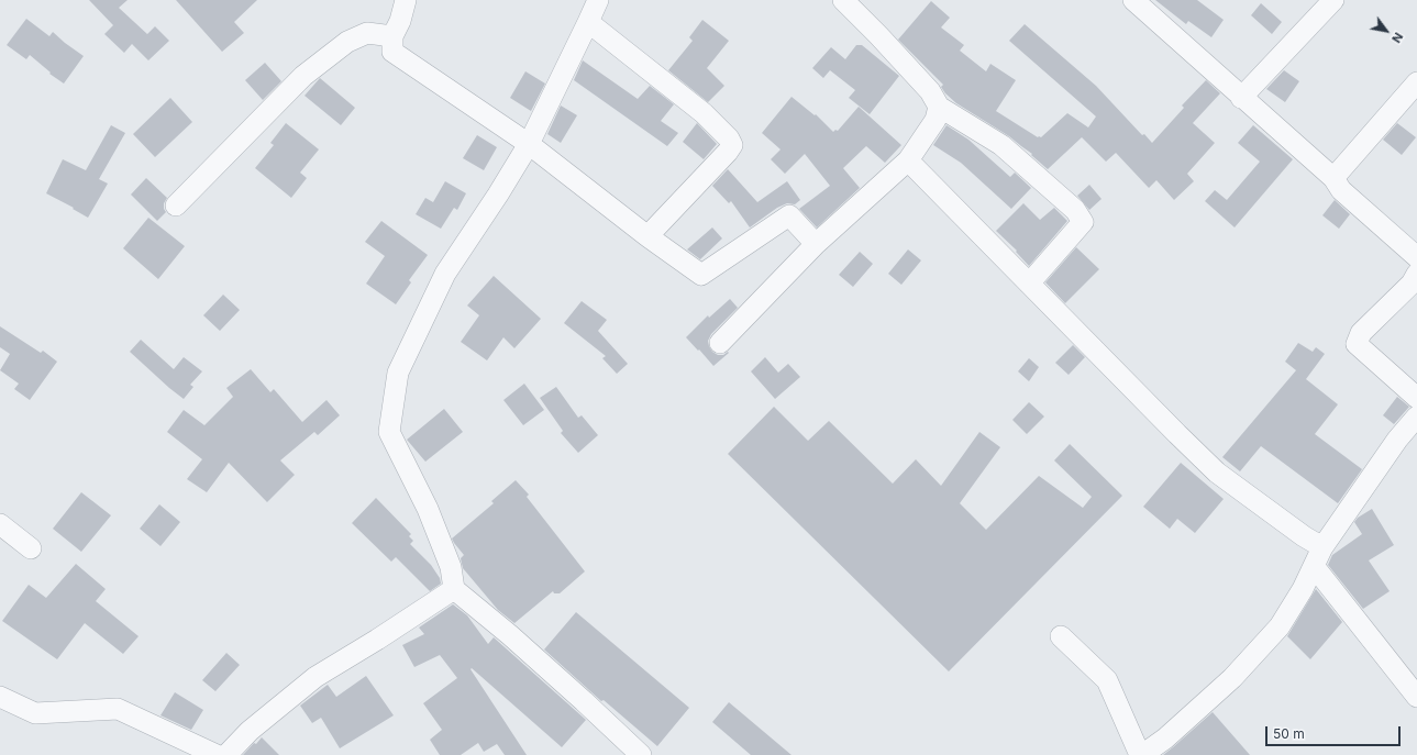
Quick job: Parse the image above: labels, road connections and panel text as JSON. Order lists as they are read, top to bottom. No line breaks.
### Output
{"scale_bar":"50 m","north":"bottom right"}
